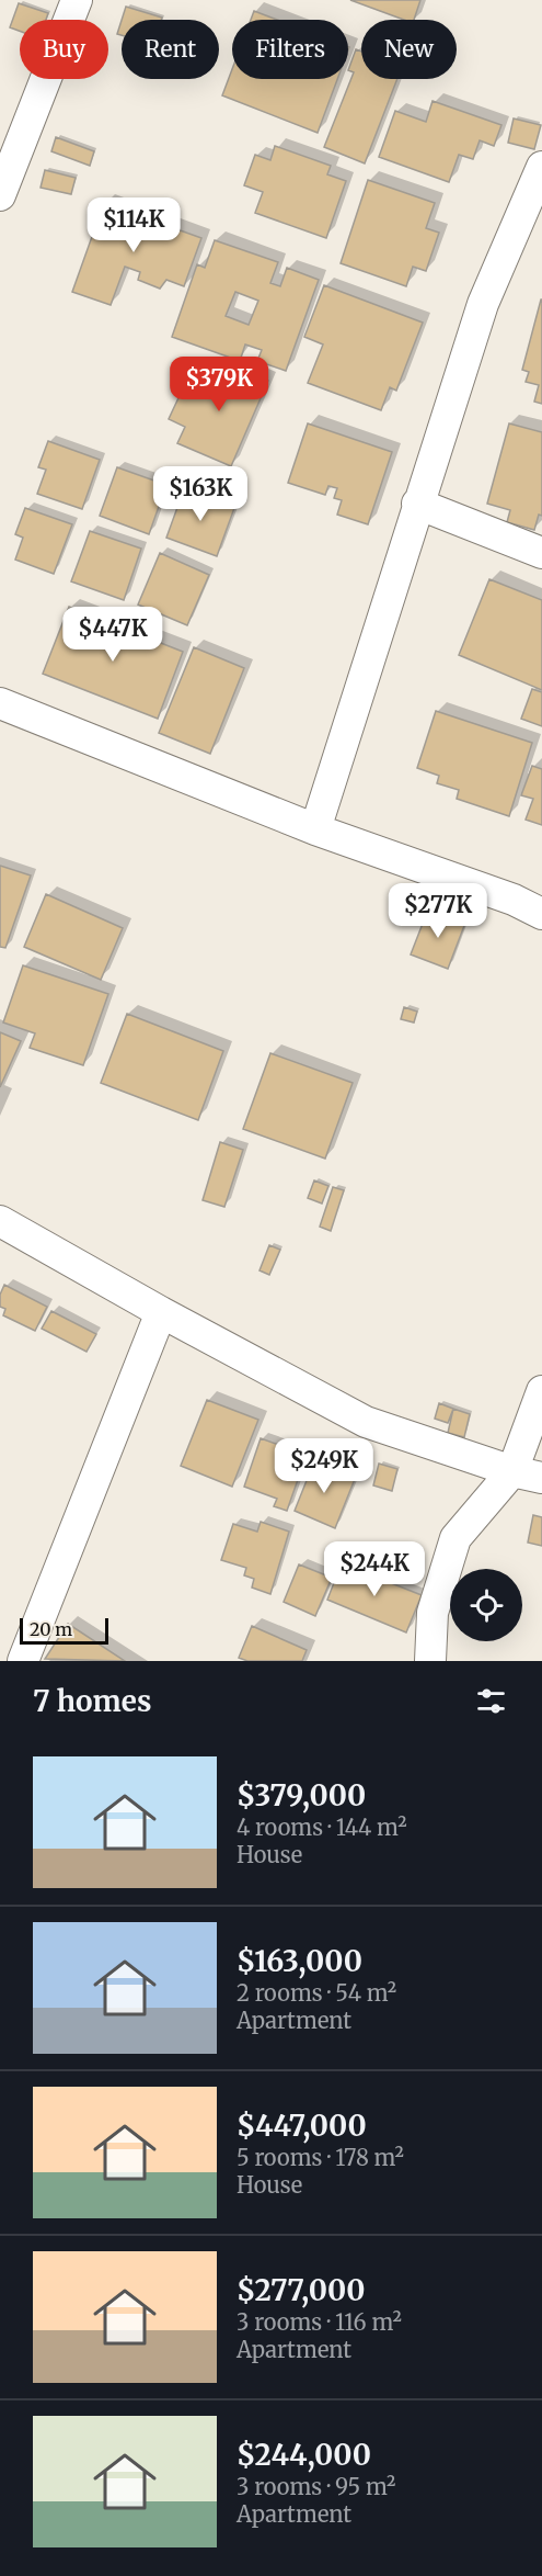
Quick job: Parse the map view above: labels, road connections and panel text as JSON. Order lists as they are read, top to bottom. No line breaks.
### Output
{"scale_bar":"20 m","page":{"chip":["Buy","Rent","Filters","New"],"price":["$114K","$379K","$163K","$447K","$277K","$249K","$244K"],"scale":"20 m","heading":"7 homes","list":[{"name":"$379,000","note":"4 rooms · 144 m² · House"},{"name":"$163,000","note":"2 rooms · 54 m² · Apartment"},{"name":"$447,000","note":"5 rooms · 178 m² · House"},{"name":"$277,000","note":"3 rooms · 116 m² · Apartment"},{"name":"$244,000","note":"3 rooms · 95 m² · Apartment"}]}}
